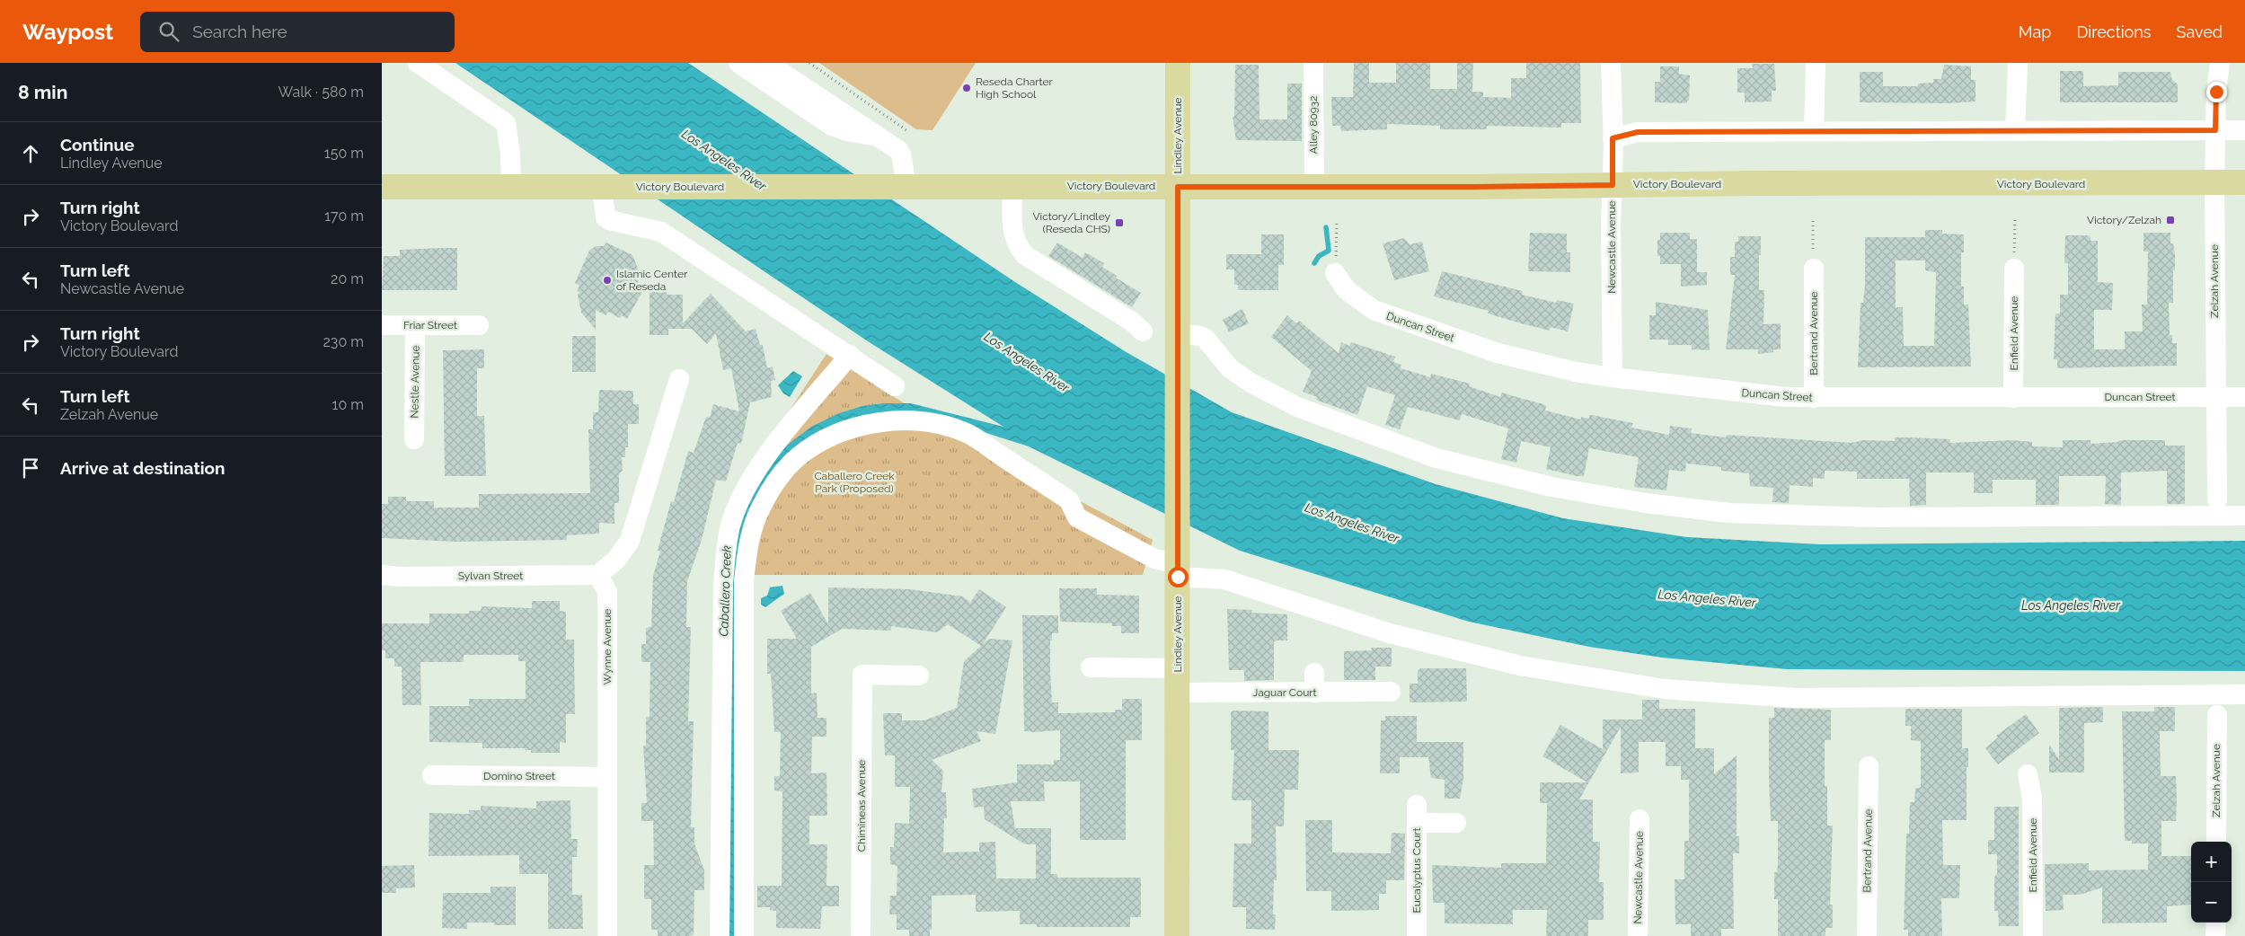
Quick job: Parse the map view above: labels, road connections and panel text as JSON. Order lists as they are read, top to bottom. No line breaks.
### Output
{"streets":{"main road":["Lindley Avenue","Victory Boulevard"],"street":["Alley 80932","Newcastle Avenue","Zelzah Avenue","Friar Street","Duncan Street","Bertrand Avenue","Enfield Avenue","Nestle Avenue","Sylvan Street","Wynne Avenue","Jaguar Court","Domino Street","Chimineas Avenue","Eucalyptus Court"]},"crossings":[["Alley 80932","Victory Boulevard"],["Lindley Avenue","Victory Boulevard"],["Lindley Avenue","Jaguar Court"],["Victory Boulevard","Newcastle Avenue"],["Victory Boulevard","Zelzah Avenue"],["Newcastle Avenue","Duncan Street"],["Zelzah Avenue","Duncan Street"],["Friar Street","Nestle Avenue"],["Duncan Street","Bertrand Avenue"],["Duncan Street","Enfield Avenue"],["Sylvan Street","Wynne Avenue"],["Wynne Avenue","Domino Street"]],"water":["Los Angeles River","Caballero Creek"],"parks":["Caballero Creek Park (Proposed)"],"places":{"other":["Reseda Charter High School","Islamic Center of Reseda"],"transit":["Victory/Zelzah","Victory/Lindley (Reseda CHS)"]},"page":{"header":"Waypost","search":"Search here","nav":["Map","Directions","Saved"],"heading":["8 min","Walk · 580 m"],"list":[["Continue","Lindley Avenue","150 m"],["Turn right","Victory Boulevard","170 m"],["Turn left","Newcastle Avenue","20 m"],["Turn right","Victory Boulevard","230 m"],["Turn left","Zelzah Avenue","10 m"],"Arrive at destination"],"map_buttons":["+","−"]}}
